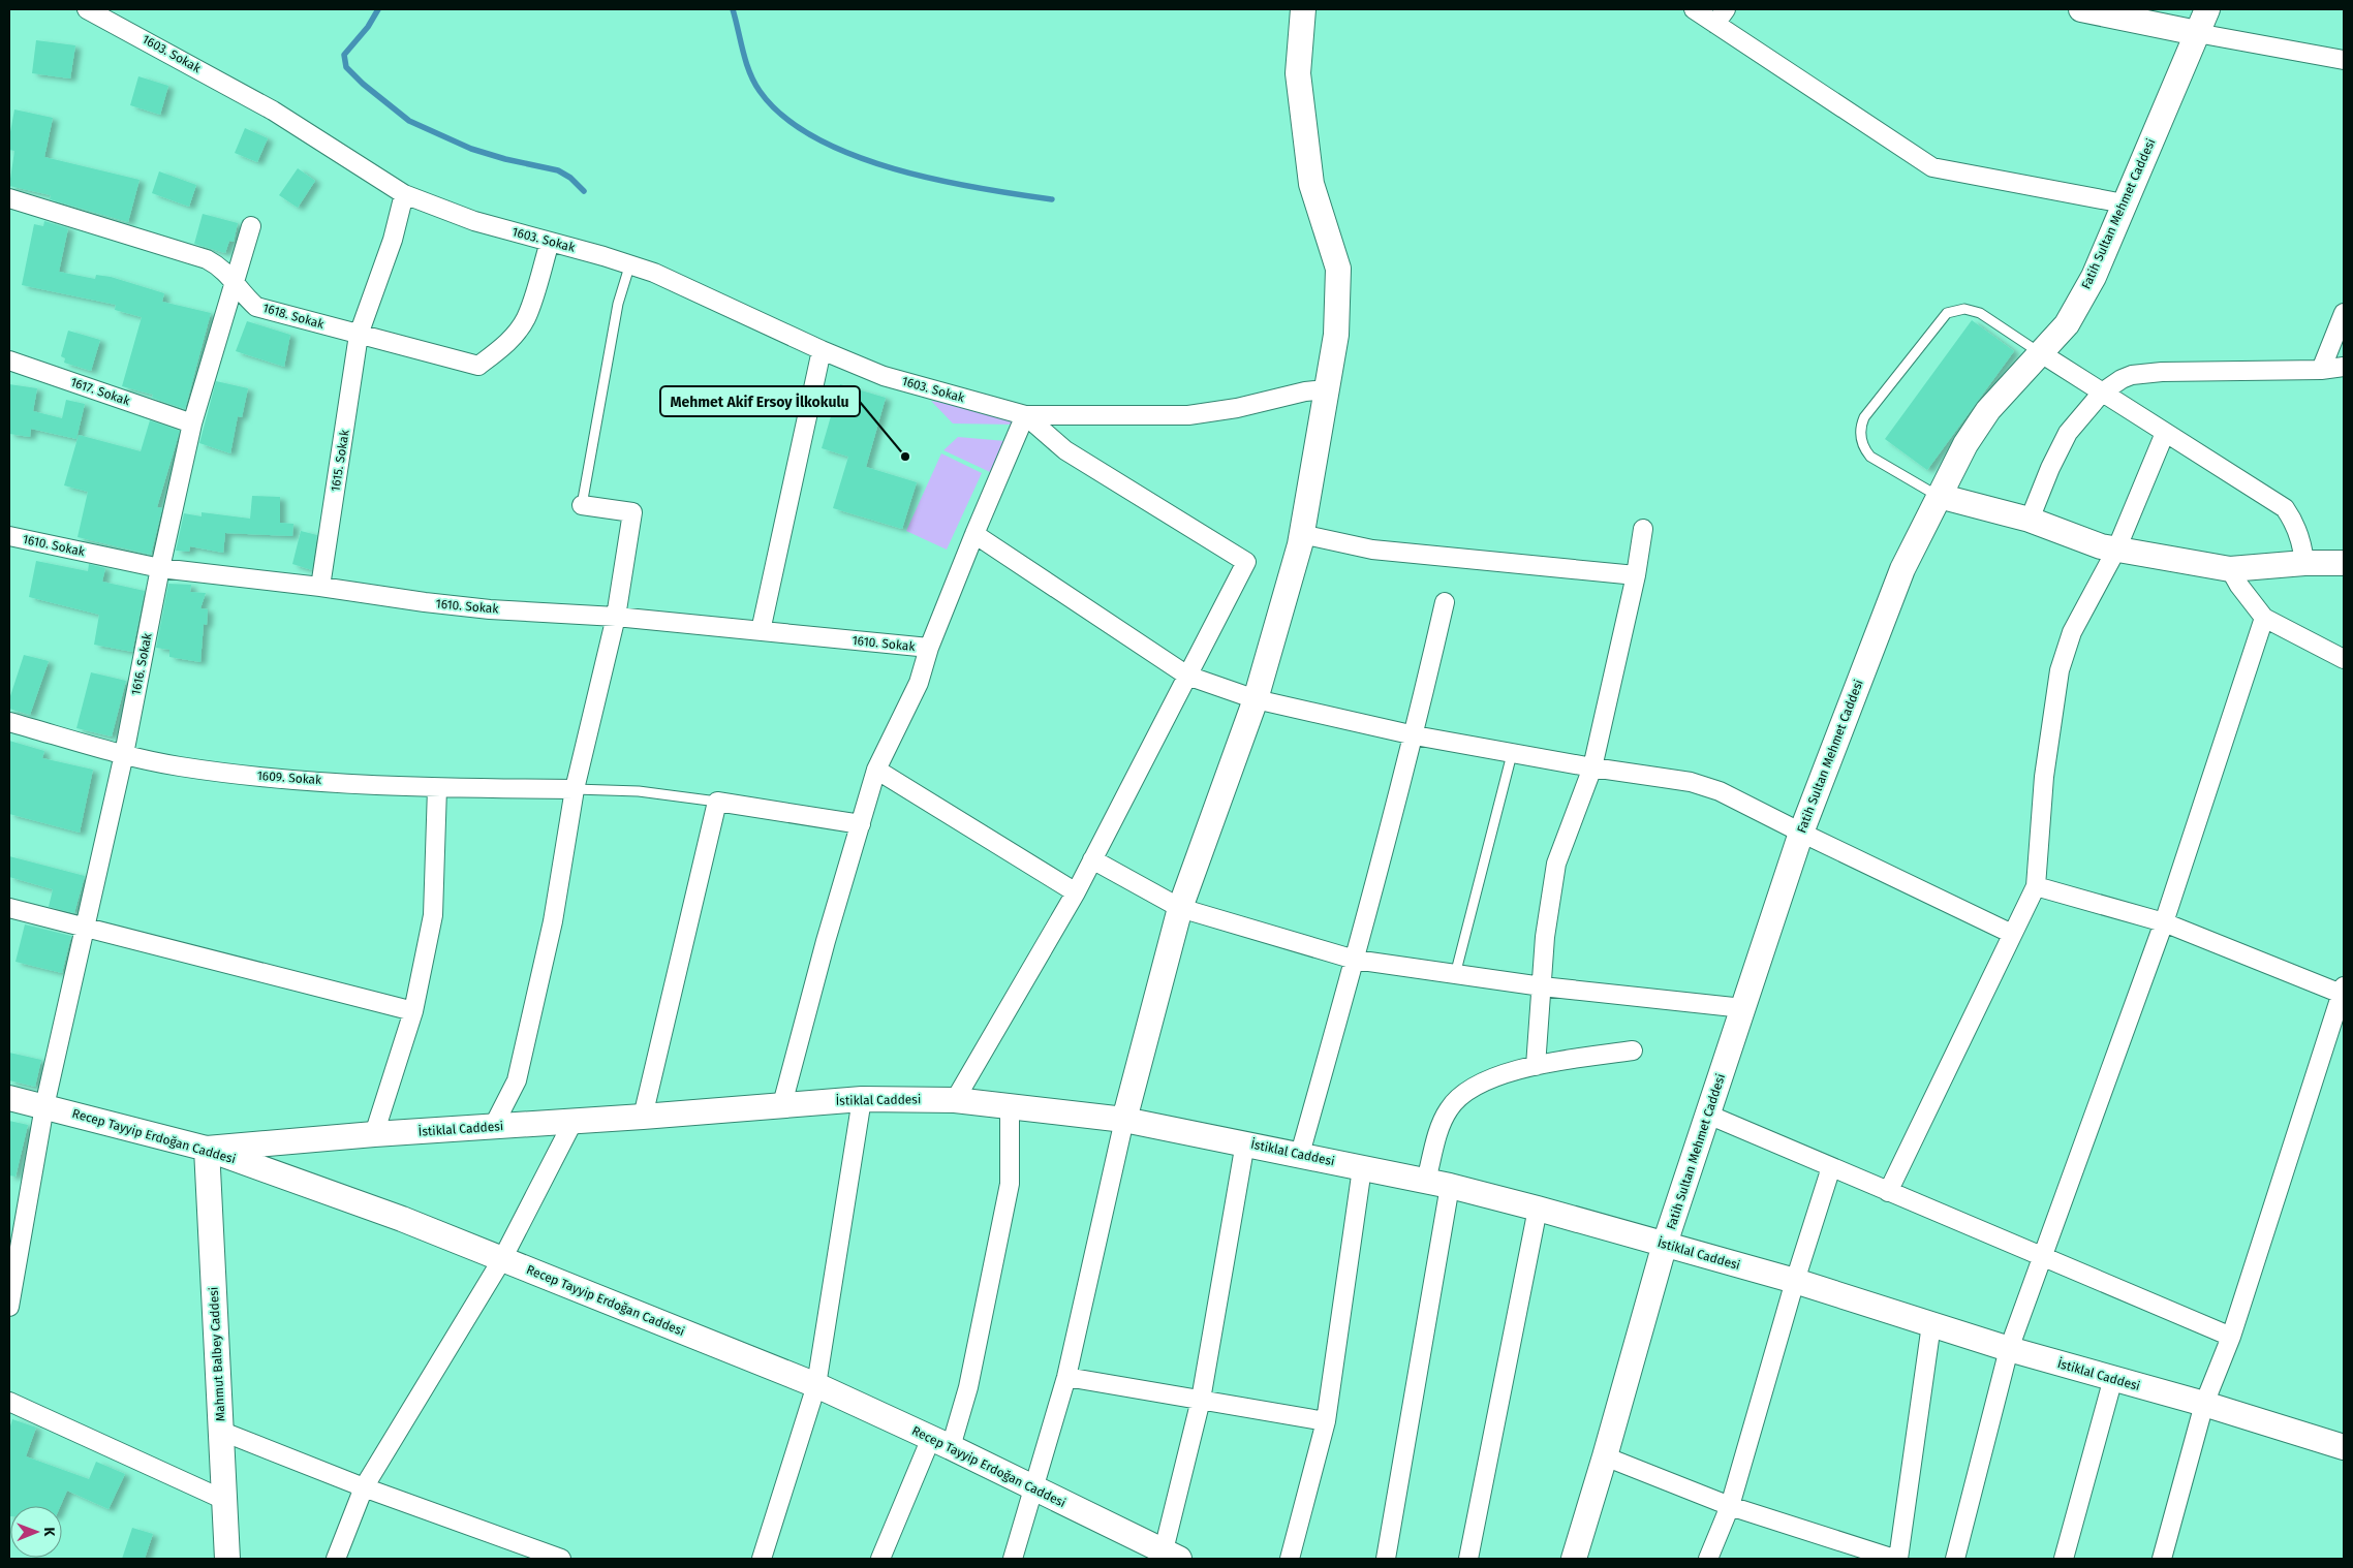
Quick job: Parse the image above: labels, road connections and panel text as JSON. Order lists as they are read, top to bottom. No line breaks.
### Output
{"streets":{"street":["1603. Sokak","Fatih Sultan Mehmet Caddesi","1618. Sokak","1617. Sokak","1615. Sokak","1610. Sokak","1616. Sokak","1609. Sokak","İstiklal Caddesi","Recep Tayyip Erdoğan Caddesi","Mahmut Balbey Caddesi"]},"crossings":[["1603. Sokak","1618. Sokak"],["1603. Sokak","1615. Sokak"],["Fatih Sultan Mehmet Caddesi","İstiklal Caddesi"],["1618. Sokak","1615. Sokak"],["1618. Sokak","1616. Sokak"],["1617. Sokak","1616. Sokak"],["1615. Sokak","1610. Sokak"],["1610. Sokak","1616. Sokak"],["1616. Sokak","1609. Sokak"],["1616. Sokak","Recep Tayyip Erdoğan Caddesi"],["İstiklal Caddesi","Recep Tayyip Erdoğan Caddesi"],["İstiklal Caddesi","Mahmut Balbey Caddesi"],["Recep Tayyip Erdoğan Caddesi","Mahmut Balbey Caddesi"]],"places":["Mehmet Akif Ersoy İlkokulu"],"north":"right"}
